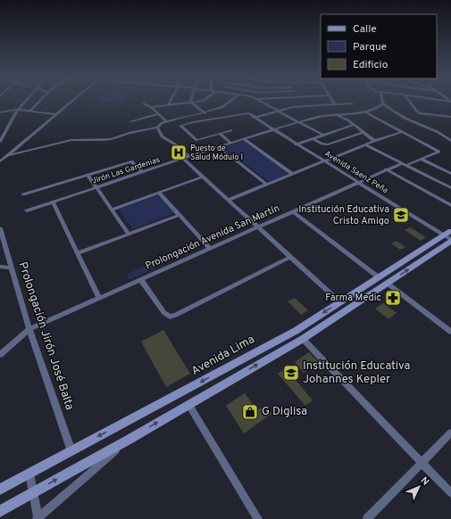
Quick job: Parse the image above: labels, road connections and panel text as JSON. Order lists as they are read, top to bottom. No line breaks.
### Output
{"streets":{"main road":["Avenida Lima"],"street":["Jirón Las Gardenias","Avenida Saenz Peña","Prolongación Avenida San Martín","Prolongación Jirón José Balta"]},"crossings":[["Jirón Las Gardenias","Avenida Saenz Peña"],["Avenida Saenz Peña","Prolongación Avenida San Martín"],["Avenida Saenz Peña","Avenida Lima"],["Prolongación Avenida San Martín","Prolongación Jirón José Balta"],["Prolongación Jirón José Balta","Avenida Lima"]],"places":{"hospital":["Puesto de Salud Módulo I"],"school or university":["Institución Educativa Cristo Amigo","Institución Educativa Johannes Kepler"],"pharmacy":["Farma Medic"],"shop":["G Diglisa"]},"legend":["Calle","Parque","Edificio"],"north":"top right"}
